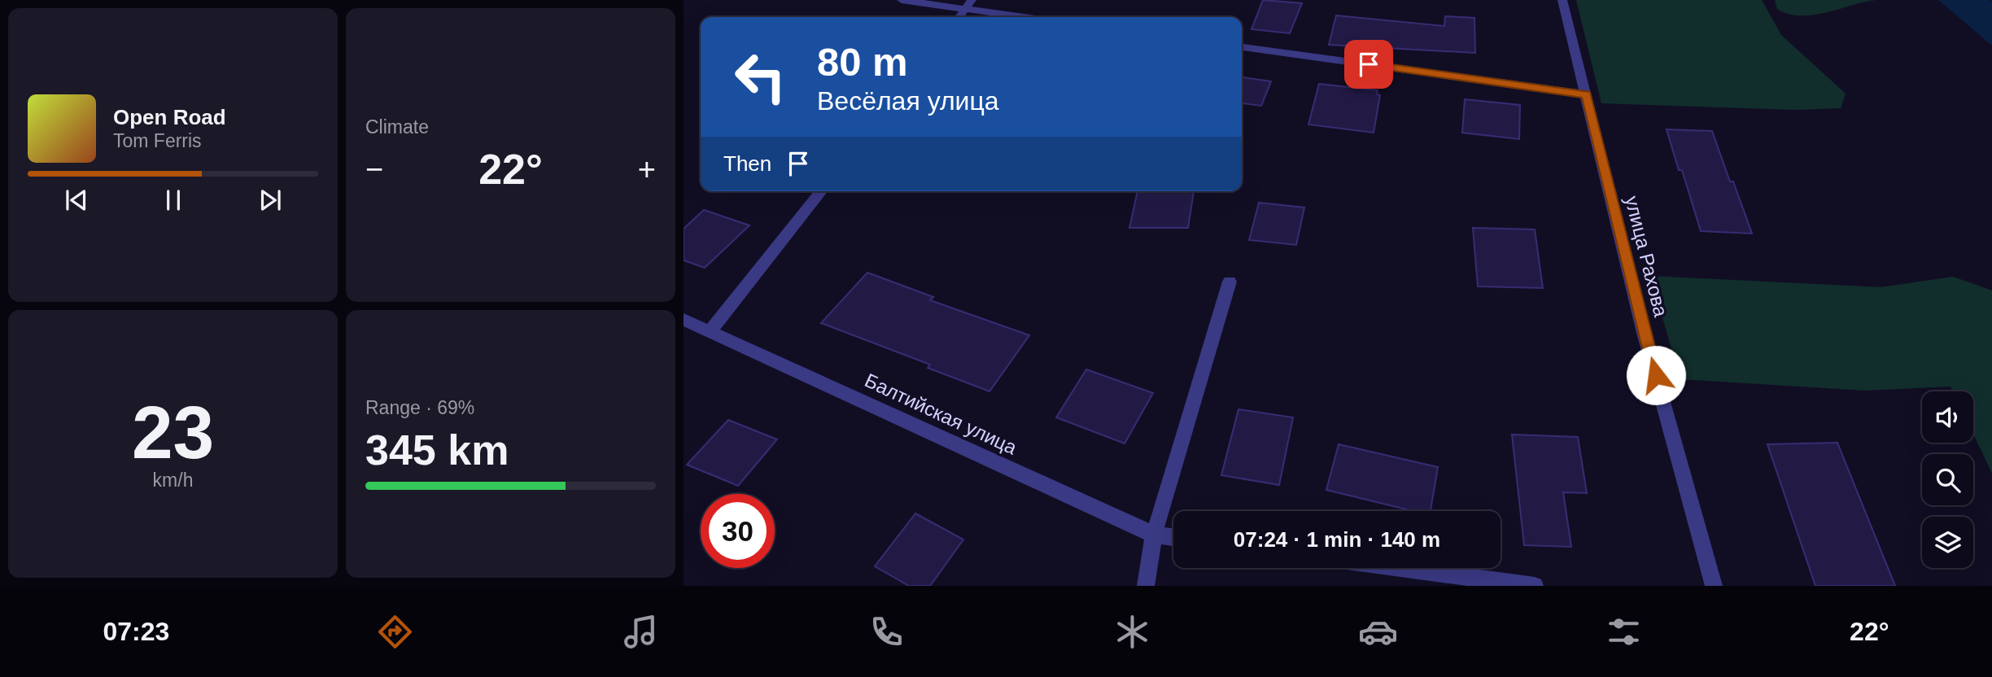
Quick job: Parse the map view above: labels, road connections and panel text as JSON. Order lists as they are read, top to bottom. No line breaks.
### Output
{"streets":{"street":["улица Рахова","Балтийская улица"]},"page":{"tile":["Climate",["23","km/h"],["Range · 69%","345 km"]],"turn":["80 m","Весёлая улица"],"song":["Open Road","Tom Ferris"],"then":"Then","heat":["−","22°","+"],"limit":"30","trip":"07:24 · 1 min · 140 m","tabs":["07:23","22°"]}}
